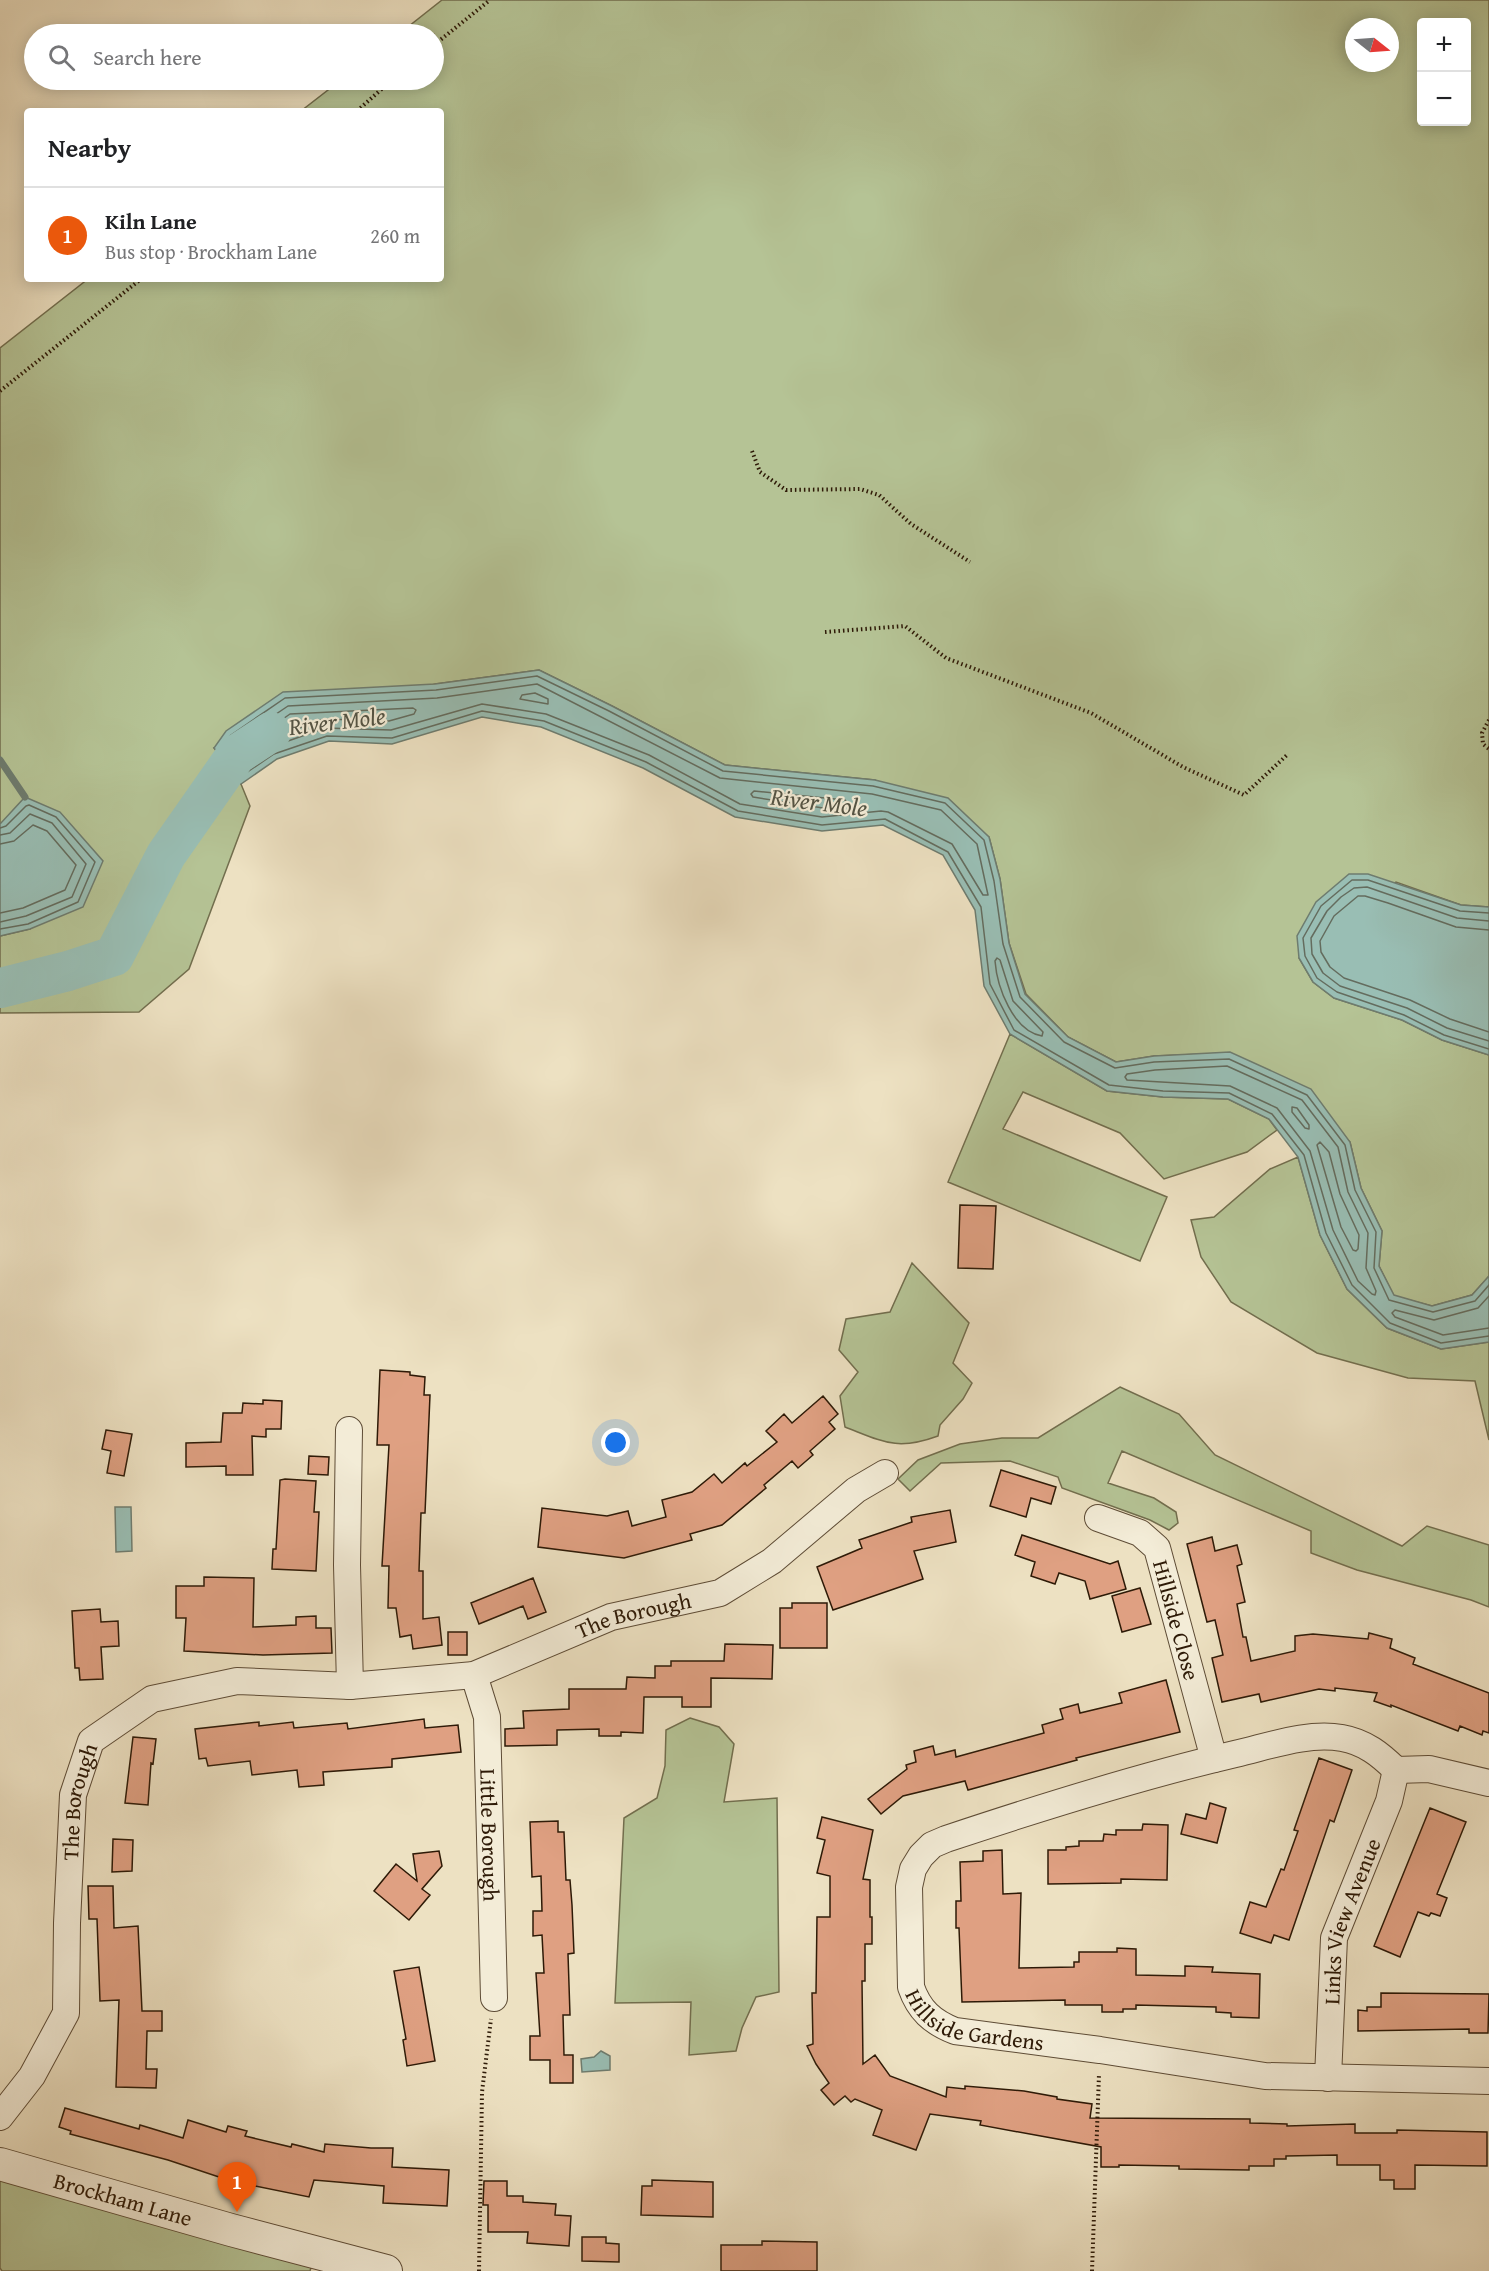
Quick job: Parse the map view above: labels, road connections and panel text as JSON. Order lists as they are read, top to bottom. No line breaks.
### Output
{"streets":{"street":["The Borough","Hillside Close","Little Borough","Links View Avenue","Hillside Gardens","Brockham Lane"]},"crossings":[["The Borough","Little Borough"],["Hillside Close","Hillside Gardens"],["Links View Avenue","Hillside Gardens"]],"water":["River Mole"],"north":"right","page":{"map_buttons":["+","−"],"search":"Search here","heading":"Nearby","list":[{"mark":"1","name":"Kiln Lane","note":"Bus stop · Brockham Lane","value":"260 m"}],"pins":"1"}}
